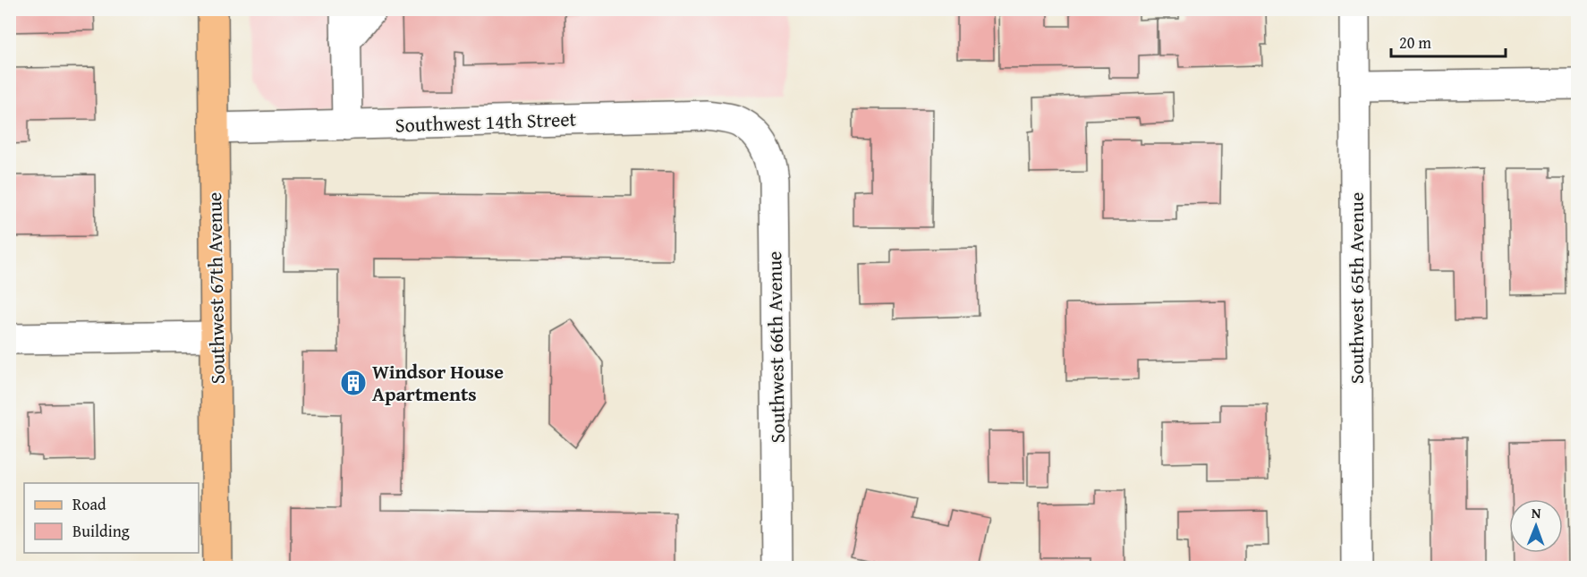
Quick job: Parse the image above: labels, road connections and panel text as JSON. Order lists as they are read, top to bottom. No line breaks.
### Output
{"streets":{"main road":["Southwest 67th Avenue"],"street":["Southwest 14th Street","Southwest 65th Avenue","Southwest 66th Avenue"]},"crossings":[["Southwest 14th Street","Southwest 67th Avenue"],["Southwest 14th Street","Southwest 66th Avenue"]],"places":{"building":["Windsor House Apartments"]},"legend":["Road","Building"],"scale_bar":"20 m","north":"top"}
